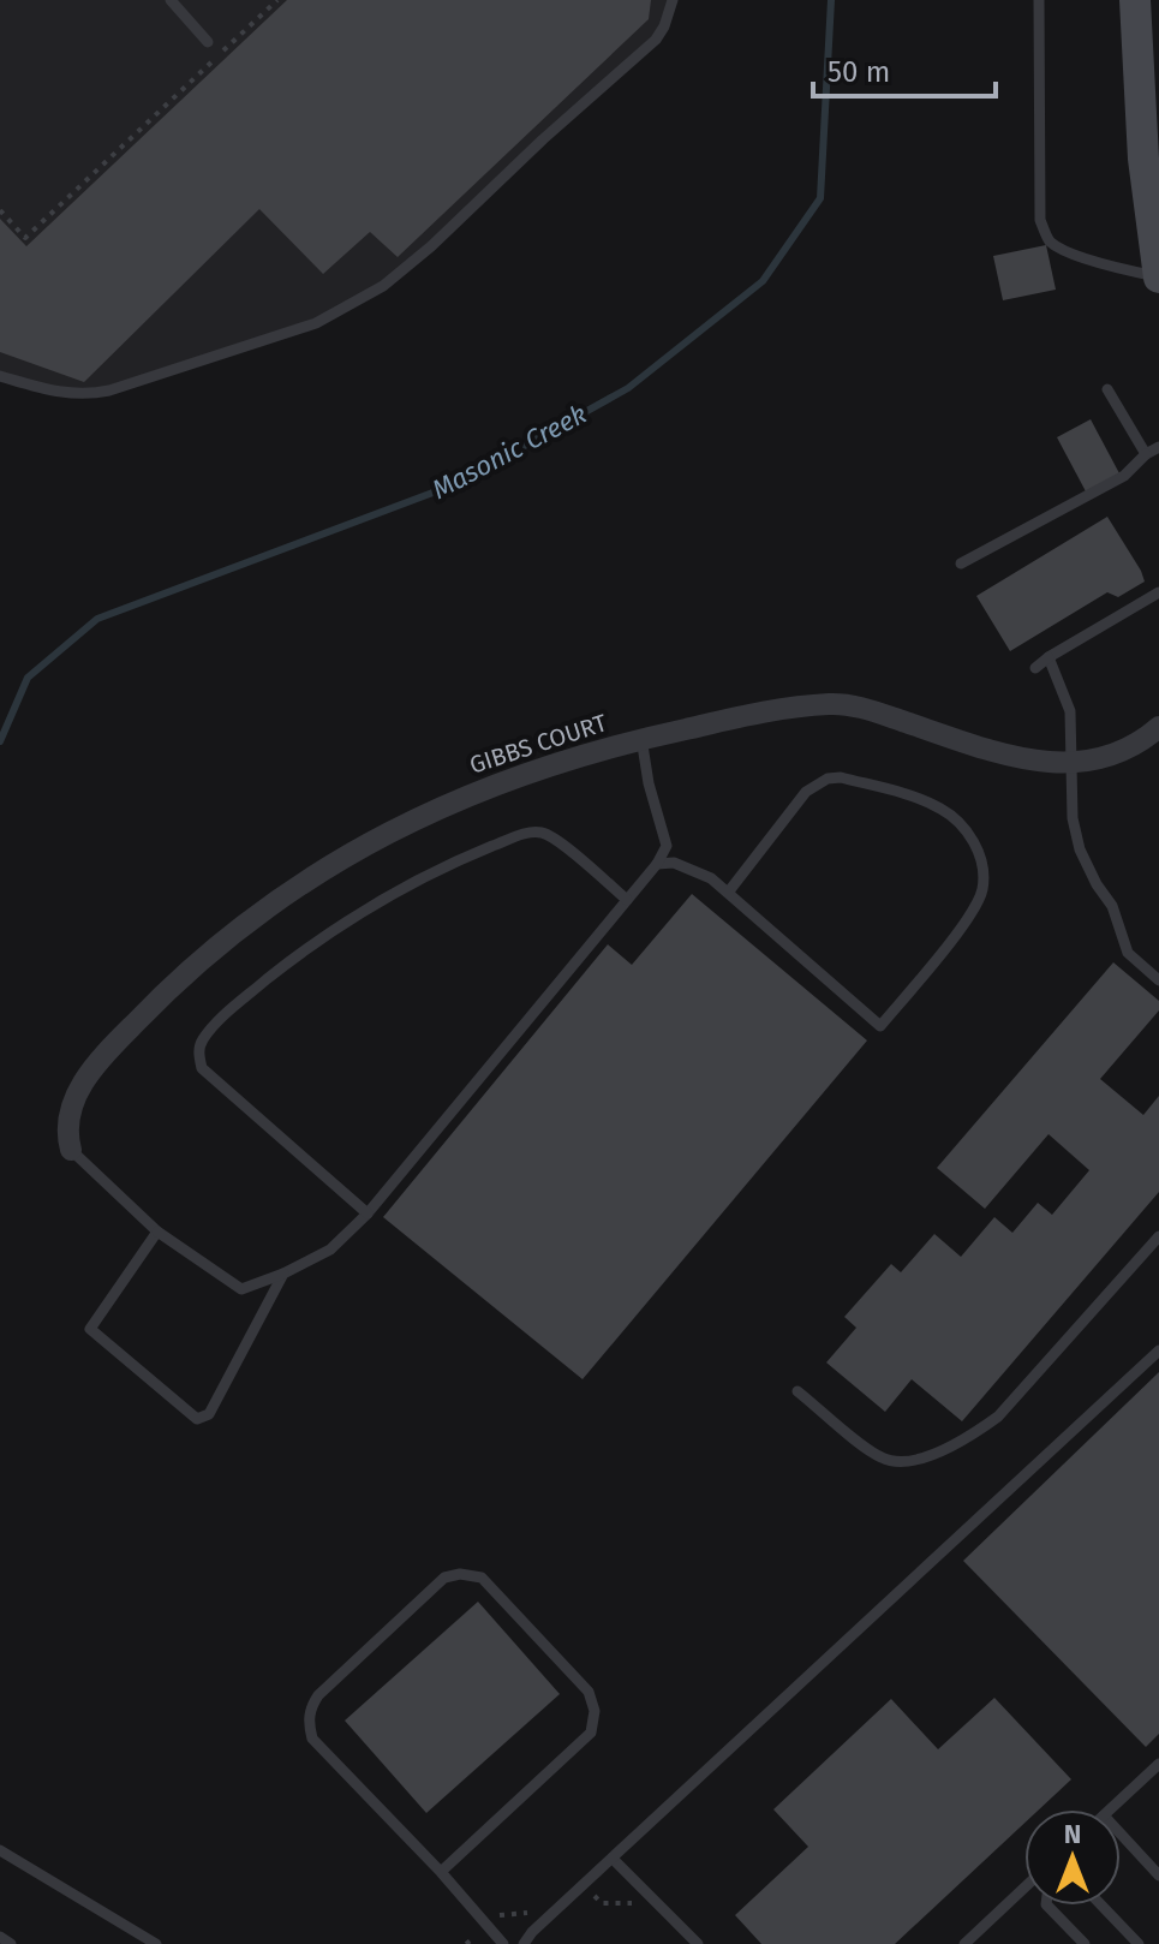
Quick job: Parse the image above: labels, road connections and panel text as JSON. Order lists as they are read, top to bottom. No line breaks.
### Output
{"streets":{"street":["GIBBS COURT"]},"water":["Masonic Creek"],"scale_bar":"50 m","north":"top"}
